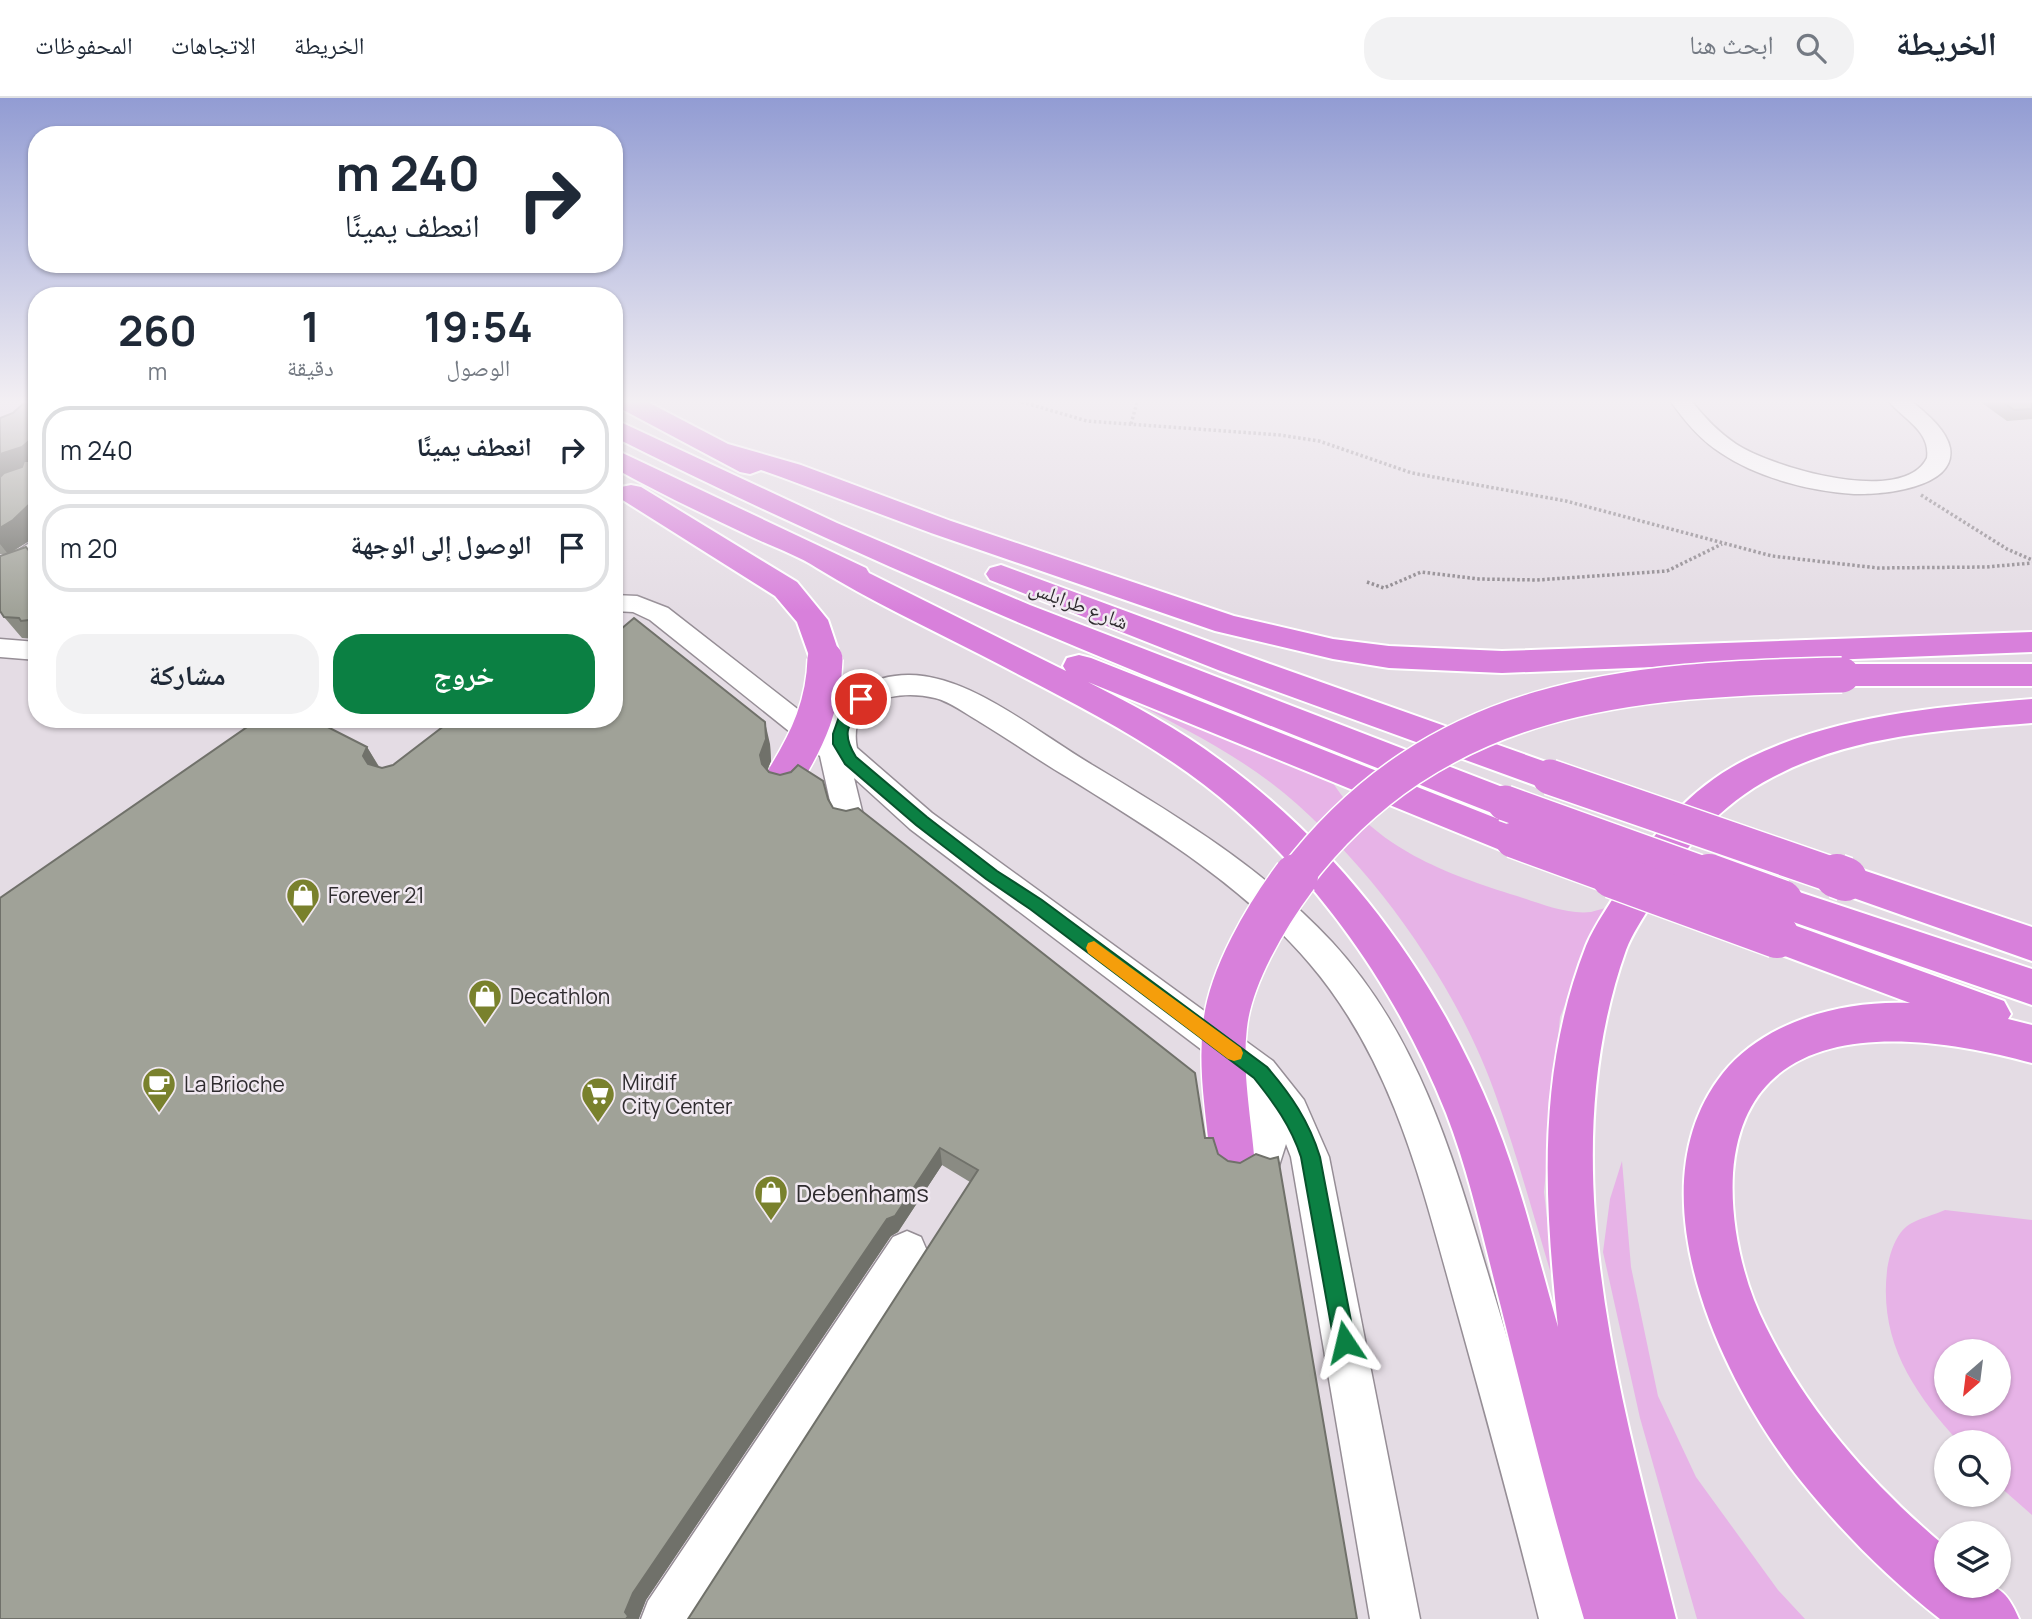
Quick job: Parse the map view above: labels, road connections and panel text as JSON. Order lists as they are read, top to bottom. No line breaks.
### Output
{"streets":{"highway":["شارع طرابلس"]},"places":{"shop":["Forever 21","Decathlon","Debenhams"],"cafe":["La Brioche"],"supermarket":["Mirdif City Center"]},"north":"bottom left","page":{"header":"الخريطة","search":"ابحث هنا","nav":["الخريطة","الاتجاهات","المحفوظات"],"turn":["240 m","انعطف يمينًا"],"eta":["19:54","الوصول","1","دقيقة","260","m"],"list":[{"name":"انعطف يمينًا","value":"240 m"},{"name":"الوصول إلى الوجهة","value":"20 m"}],"buttons":["خروج","مشاركة"]}}
